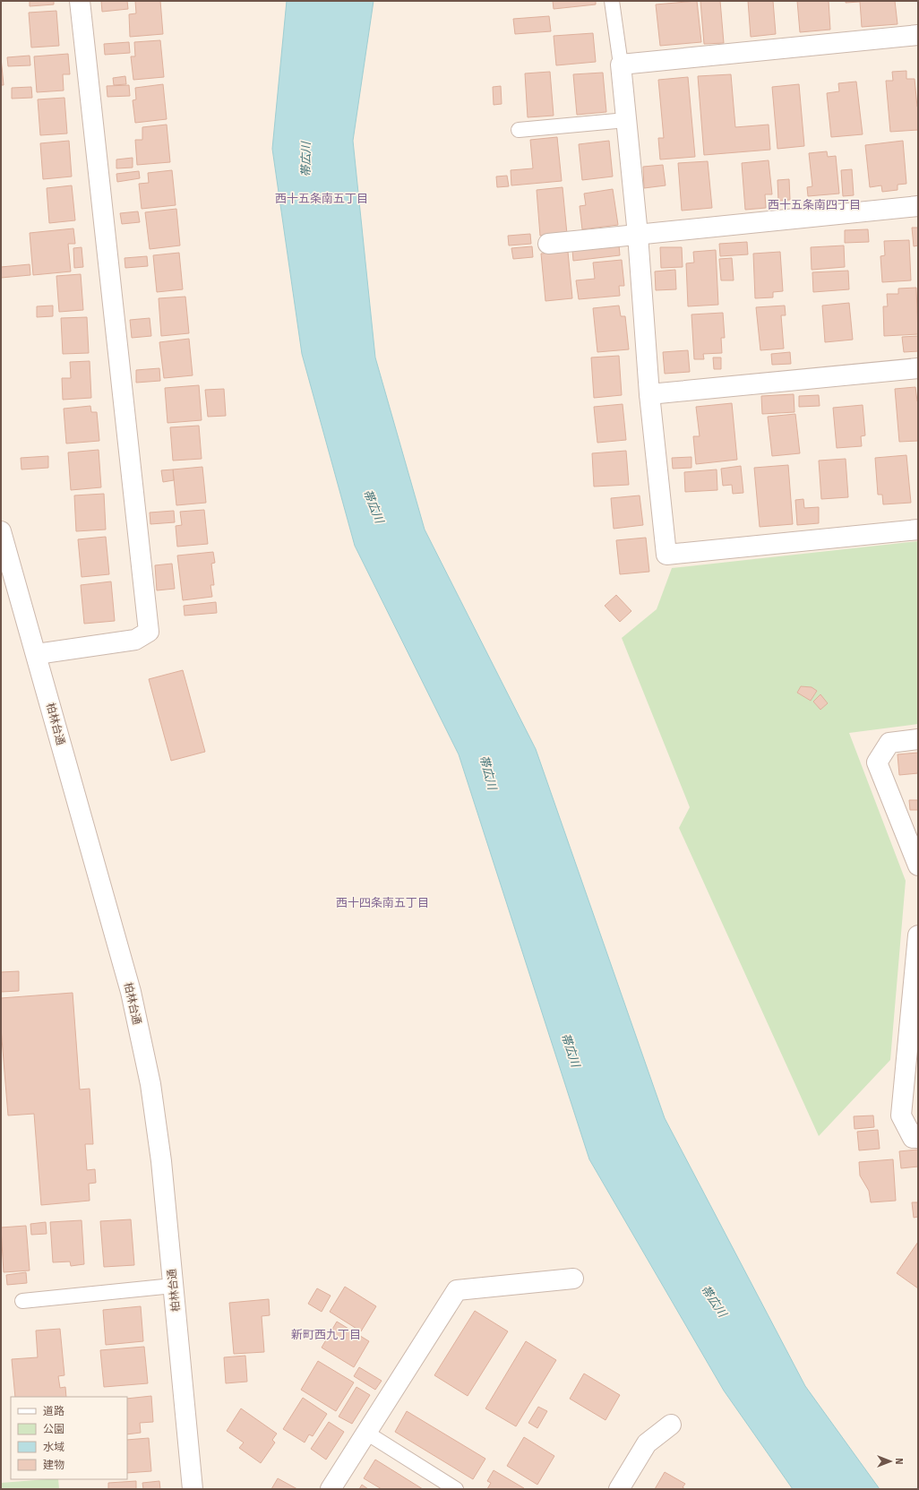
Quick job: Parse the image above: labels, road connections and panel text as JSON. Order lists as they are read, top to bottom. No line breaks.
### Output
{"streets":{"street":["柏林台通"]},"districts":["西十五条南五丁目","西十五条南四丁目","西十四条南五丁目","新町西九丁目"],"water":["帯広川"],"legend":["道路","公園","水域","建物"],"north":"right"}
